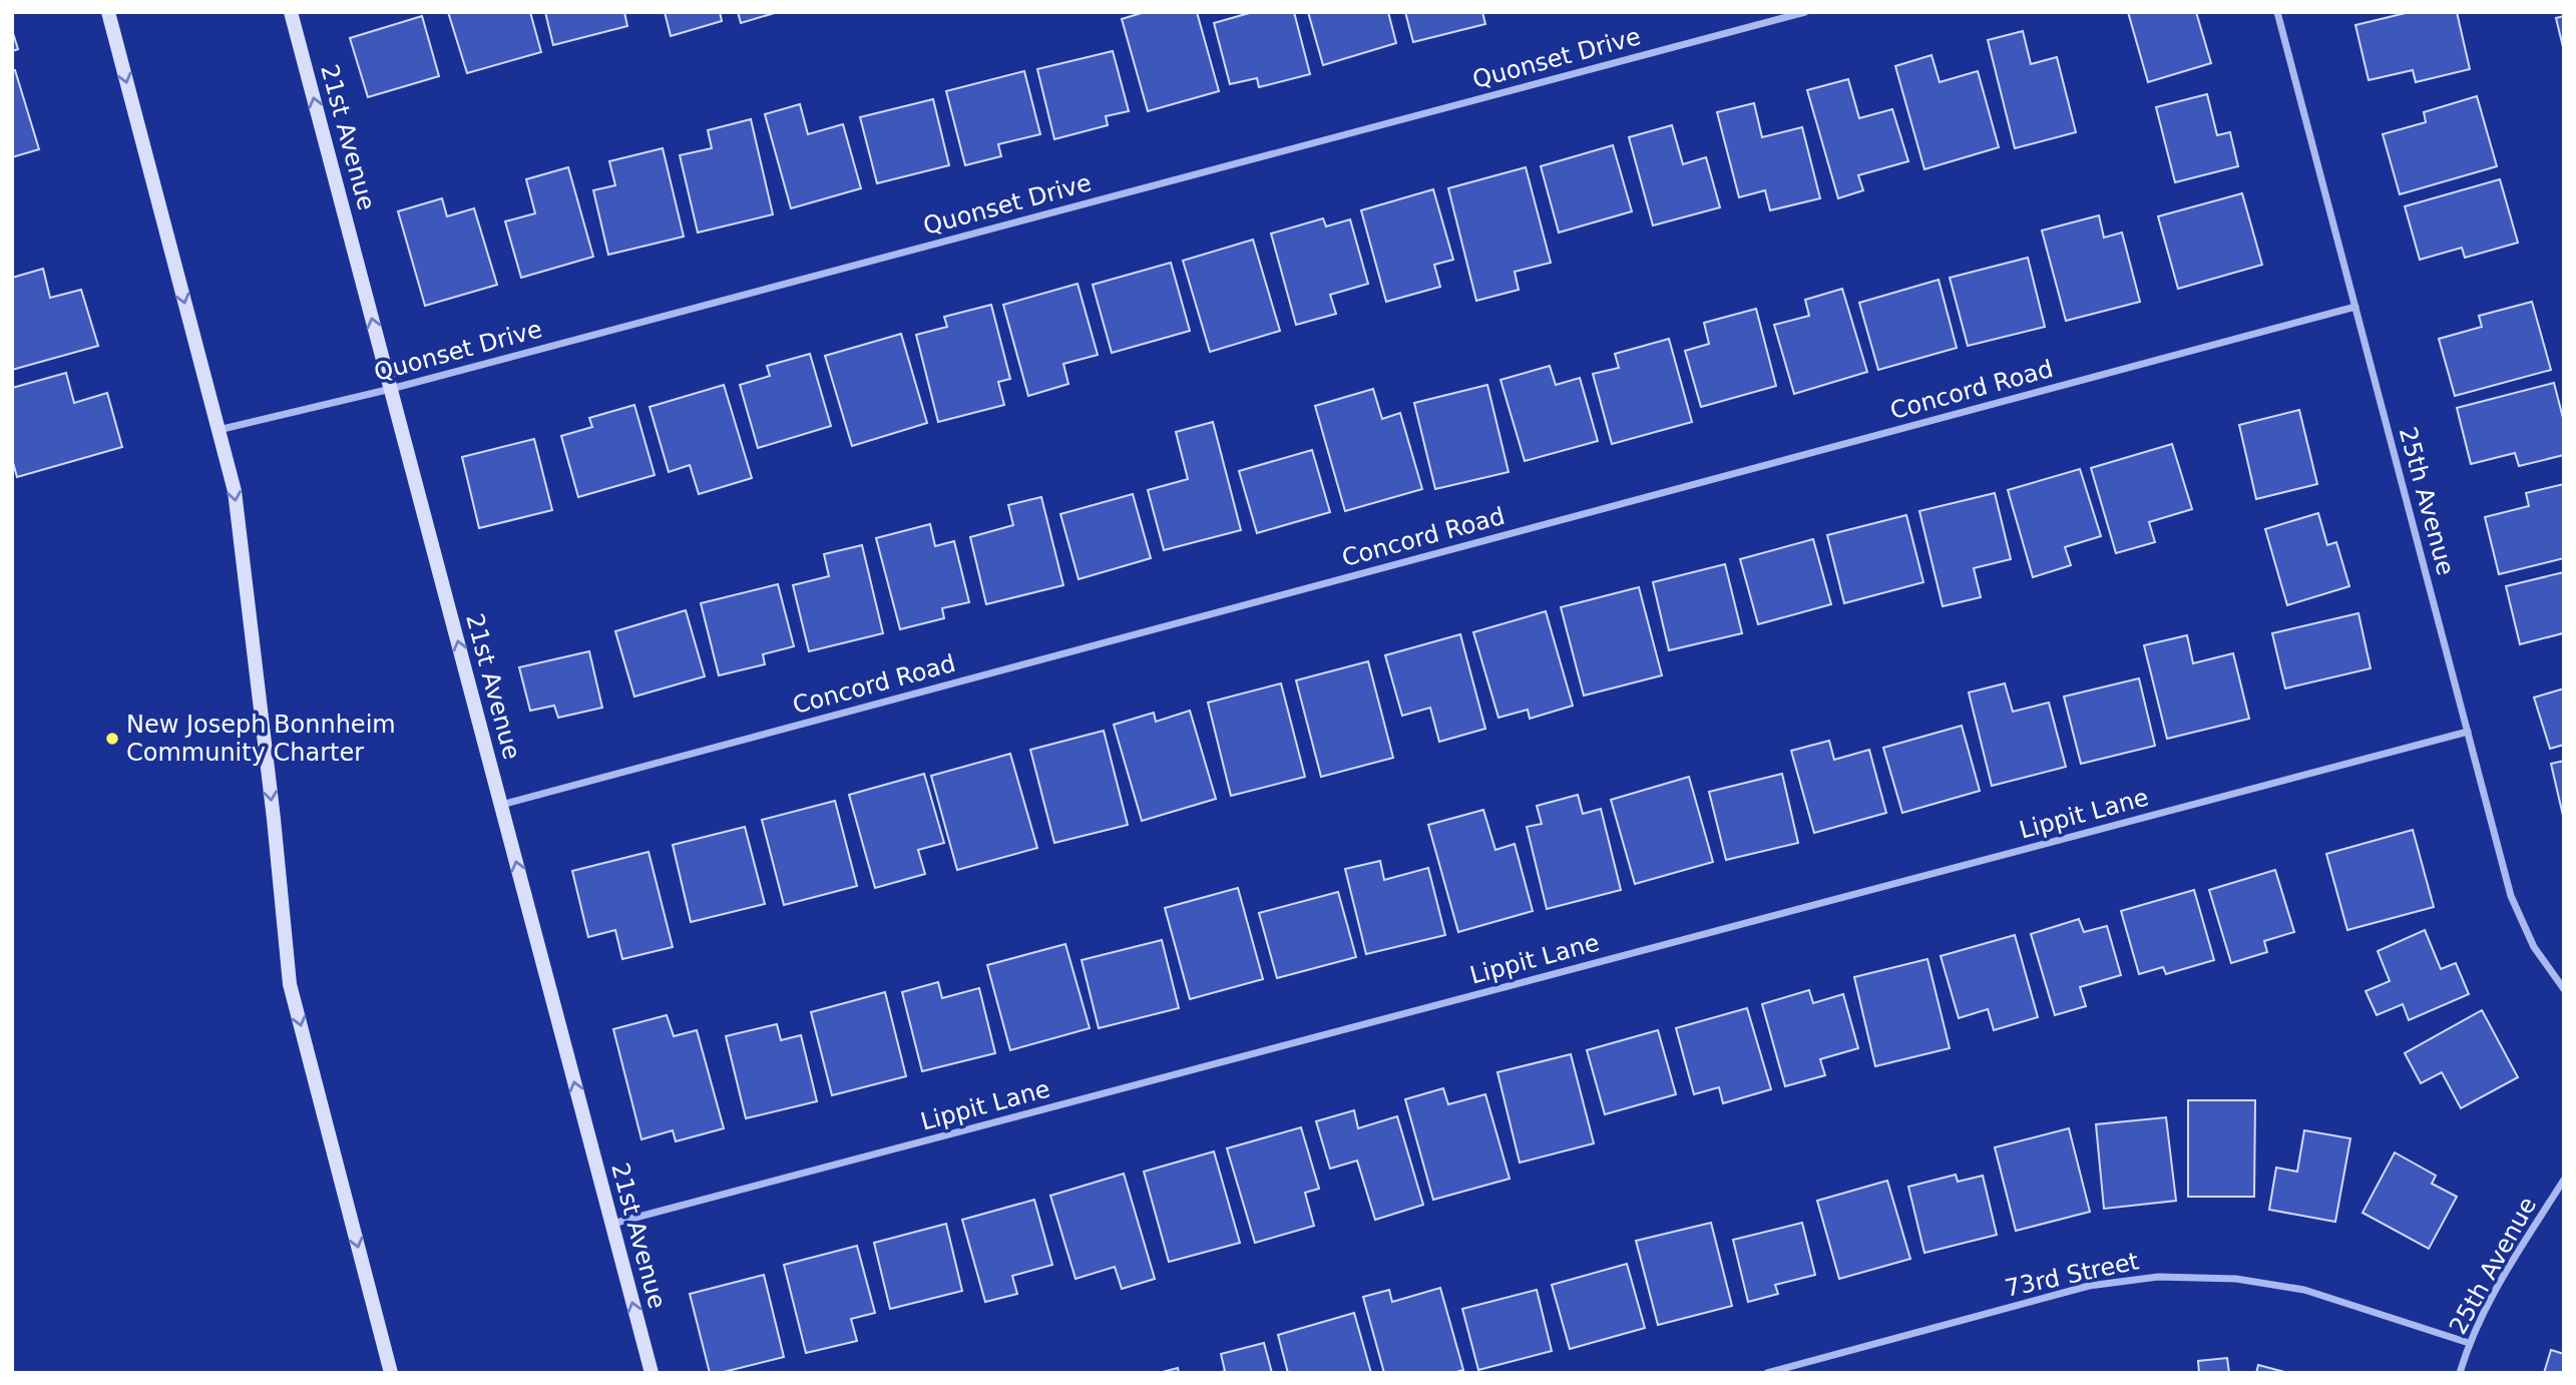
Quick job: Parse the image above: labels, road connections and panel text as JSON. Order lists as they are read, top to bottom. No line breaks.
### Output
{"streets":{"street":["Quonset Drive","21st Avenue","Concord Road","25th Avenue","Lippit Lane","73rd Street"]},"crossings":[["Quonset Drive","21st Avenue"],["21st Avenue","Concord Road"],["21st Avenue","Lippit Lane"],["Concord Road","25th Avenue"],["25th Avenue","Lippit Lane"],["25th Avenue","73rd Street"]],"one_way":["21st Avenue"],"places":["New Joseph Bonnheim Community Charter"]}
